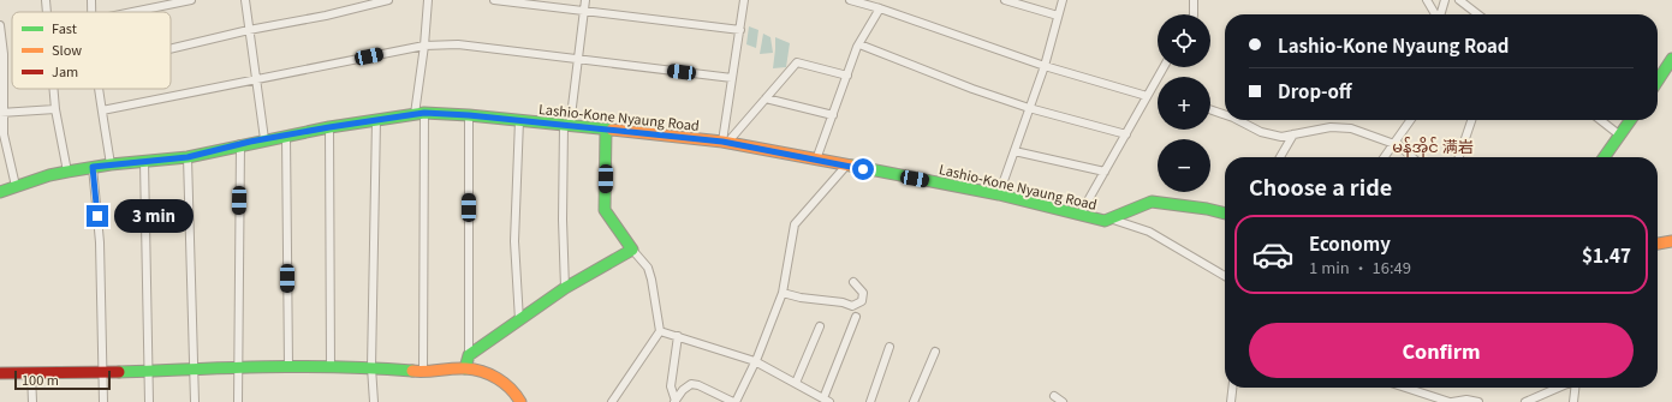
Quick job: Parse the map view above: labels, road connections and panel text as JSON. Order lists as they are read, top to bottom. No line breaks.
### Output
{"streets":{"main road":["Lashio-Kone Nyaung Road"]},"districts":["မန်အိုင် 满岩"],"legend":["Fast","Slow","Jam"],"scale_bar":"100 m","page":{"map_buttons":["+","−"],"banner":["Lashio-Kone Nyaung Road","Drop-off"],"heading":"Choose a ride","bubble":"3 min","list":[{"name":"Economy","note":"1 min · 16:49","value":"$1.47"}],"buttons":"Confirm","scale":"100 m"}}
